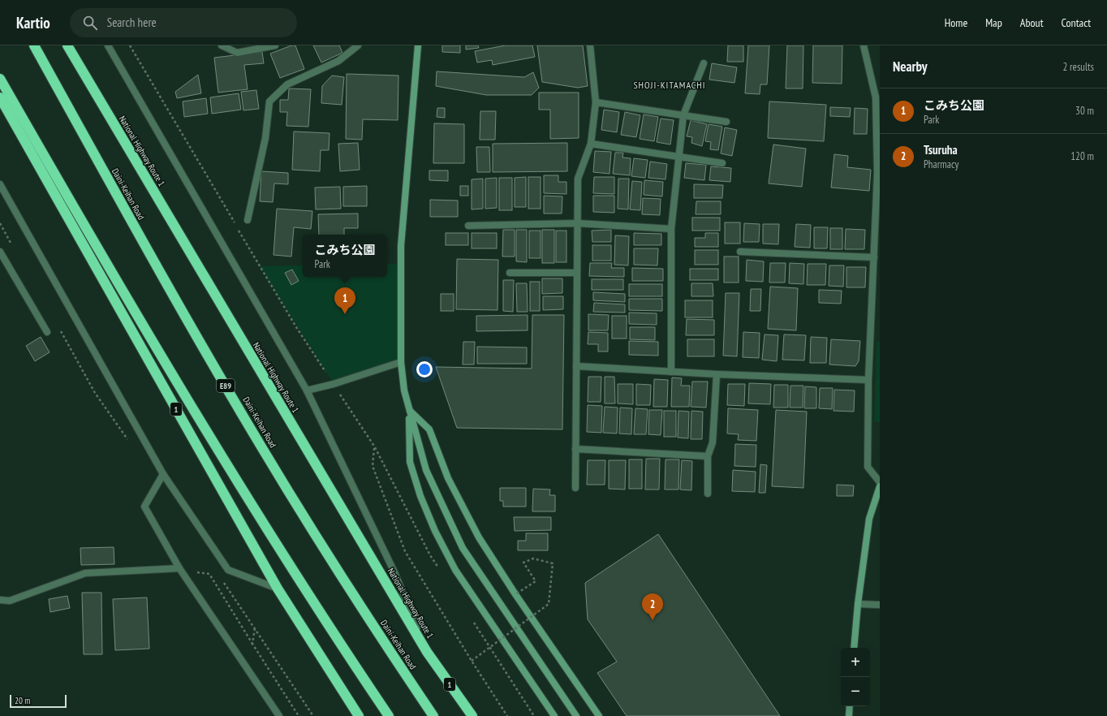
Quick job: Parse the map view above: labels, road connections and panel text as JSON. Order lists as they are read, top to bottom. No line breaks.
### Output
{"streets":{"highway":["National Highway Route 1","Daini-Keihan Road","E89","1"]},"districts":["SHOJI-KITAMACHI"],"scale_bar":"20 m","page":{"header":"Kartio","search":"Search here","nav":["Home","Map","About","Contact"],"heading":["Nearby","2 results"],"list":[{"mark":"1","name":"こみち公園","note":"Park","value":"30 m"},{"mark":"2","name":"Tsuruha","note":"Pharmacy","value":"120 m"}],"popup":["こみち公園","Park"],"pins":["1","2"],"map_buttons":["+","−"],"scale":"20 m"}}
